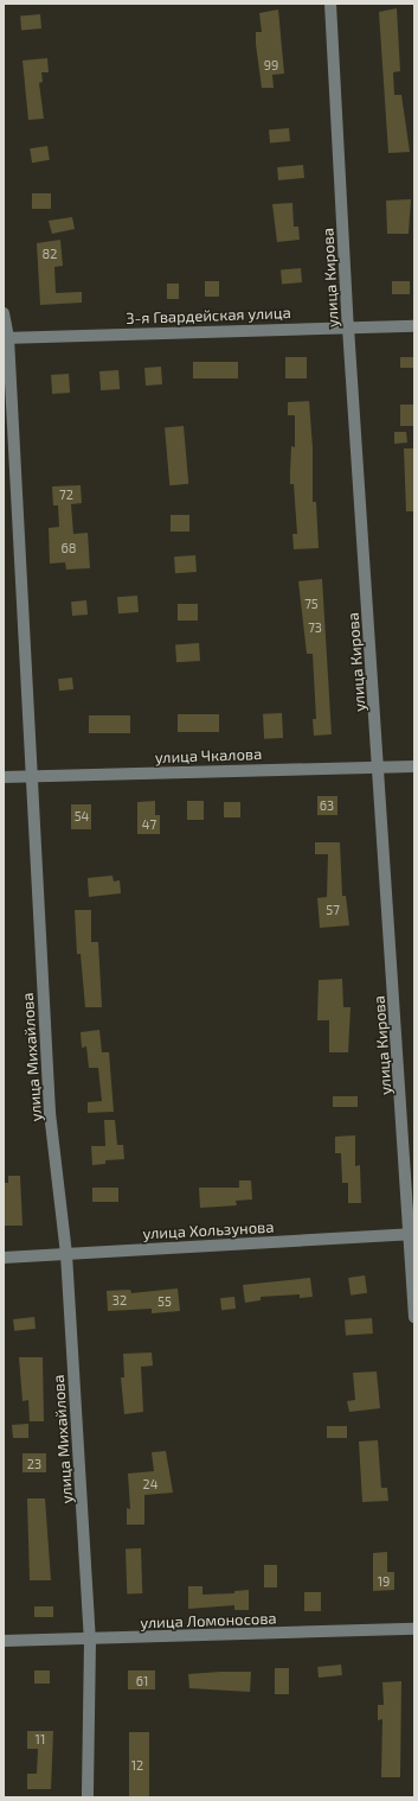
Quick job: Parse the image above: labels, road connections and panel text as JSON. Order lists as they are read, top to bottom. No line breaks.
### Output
{"streets":{"street":["улица Кирова","3-я Гвардейская улица","улица Чкалова","улица Михайлова","улица Хользунова","улица Ломоносова"]},"crossings":[["улица Кирова","3-я Гвардейская улица"],["улица Кирова","улица Чкалова"],["улица Кирова","улица Хользунова"],["3-я Гвардейская улица","улица Михайлова"],["улица Чкалова","улица Михайлова"],["улица Михайлова","улица Хользунова"],["улица Михайлова","улица Ломоносова"]],"house_numbers":["99","82","72","68","75","73","63","54","47","57","32","55","23","24","19","61","11","12"]}
